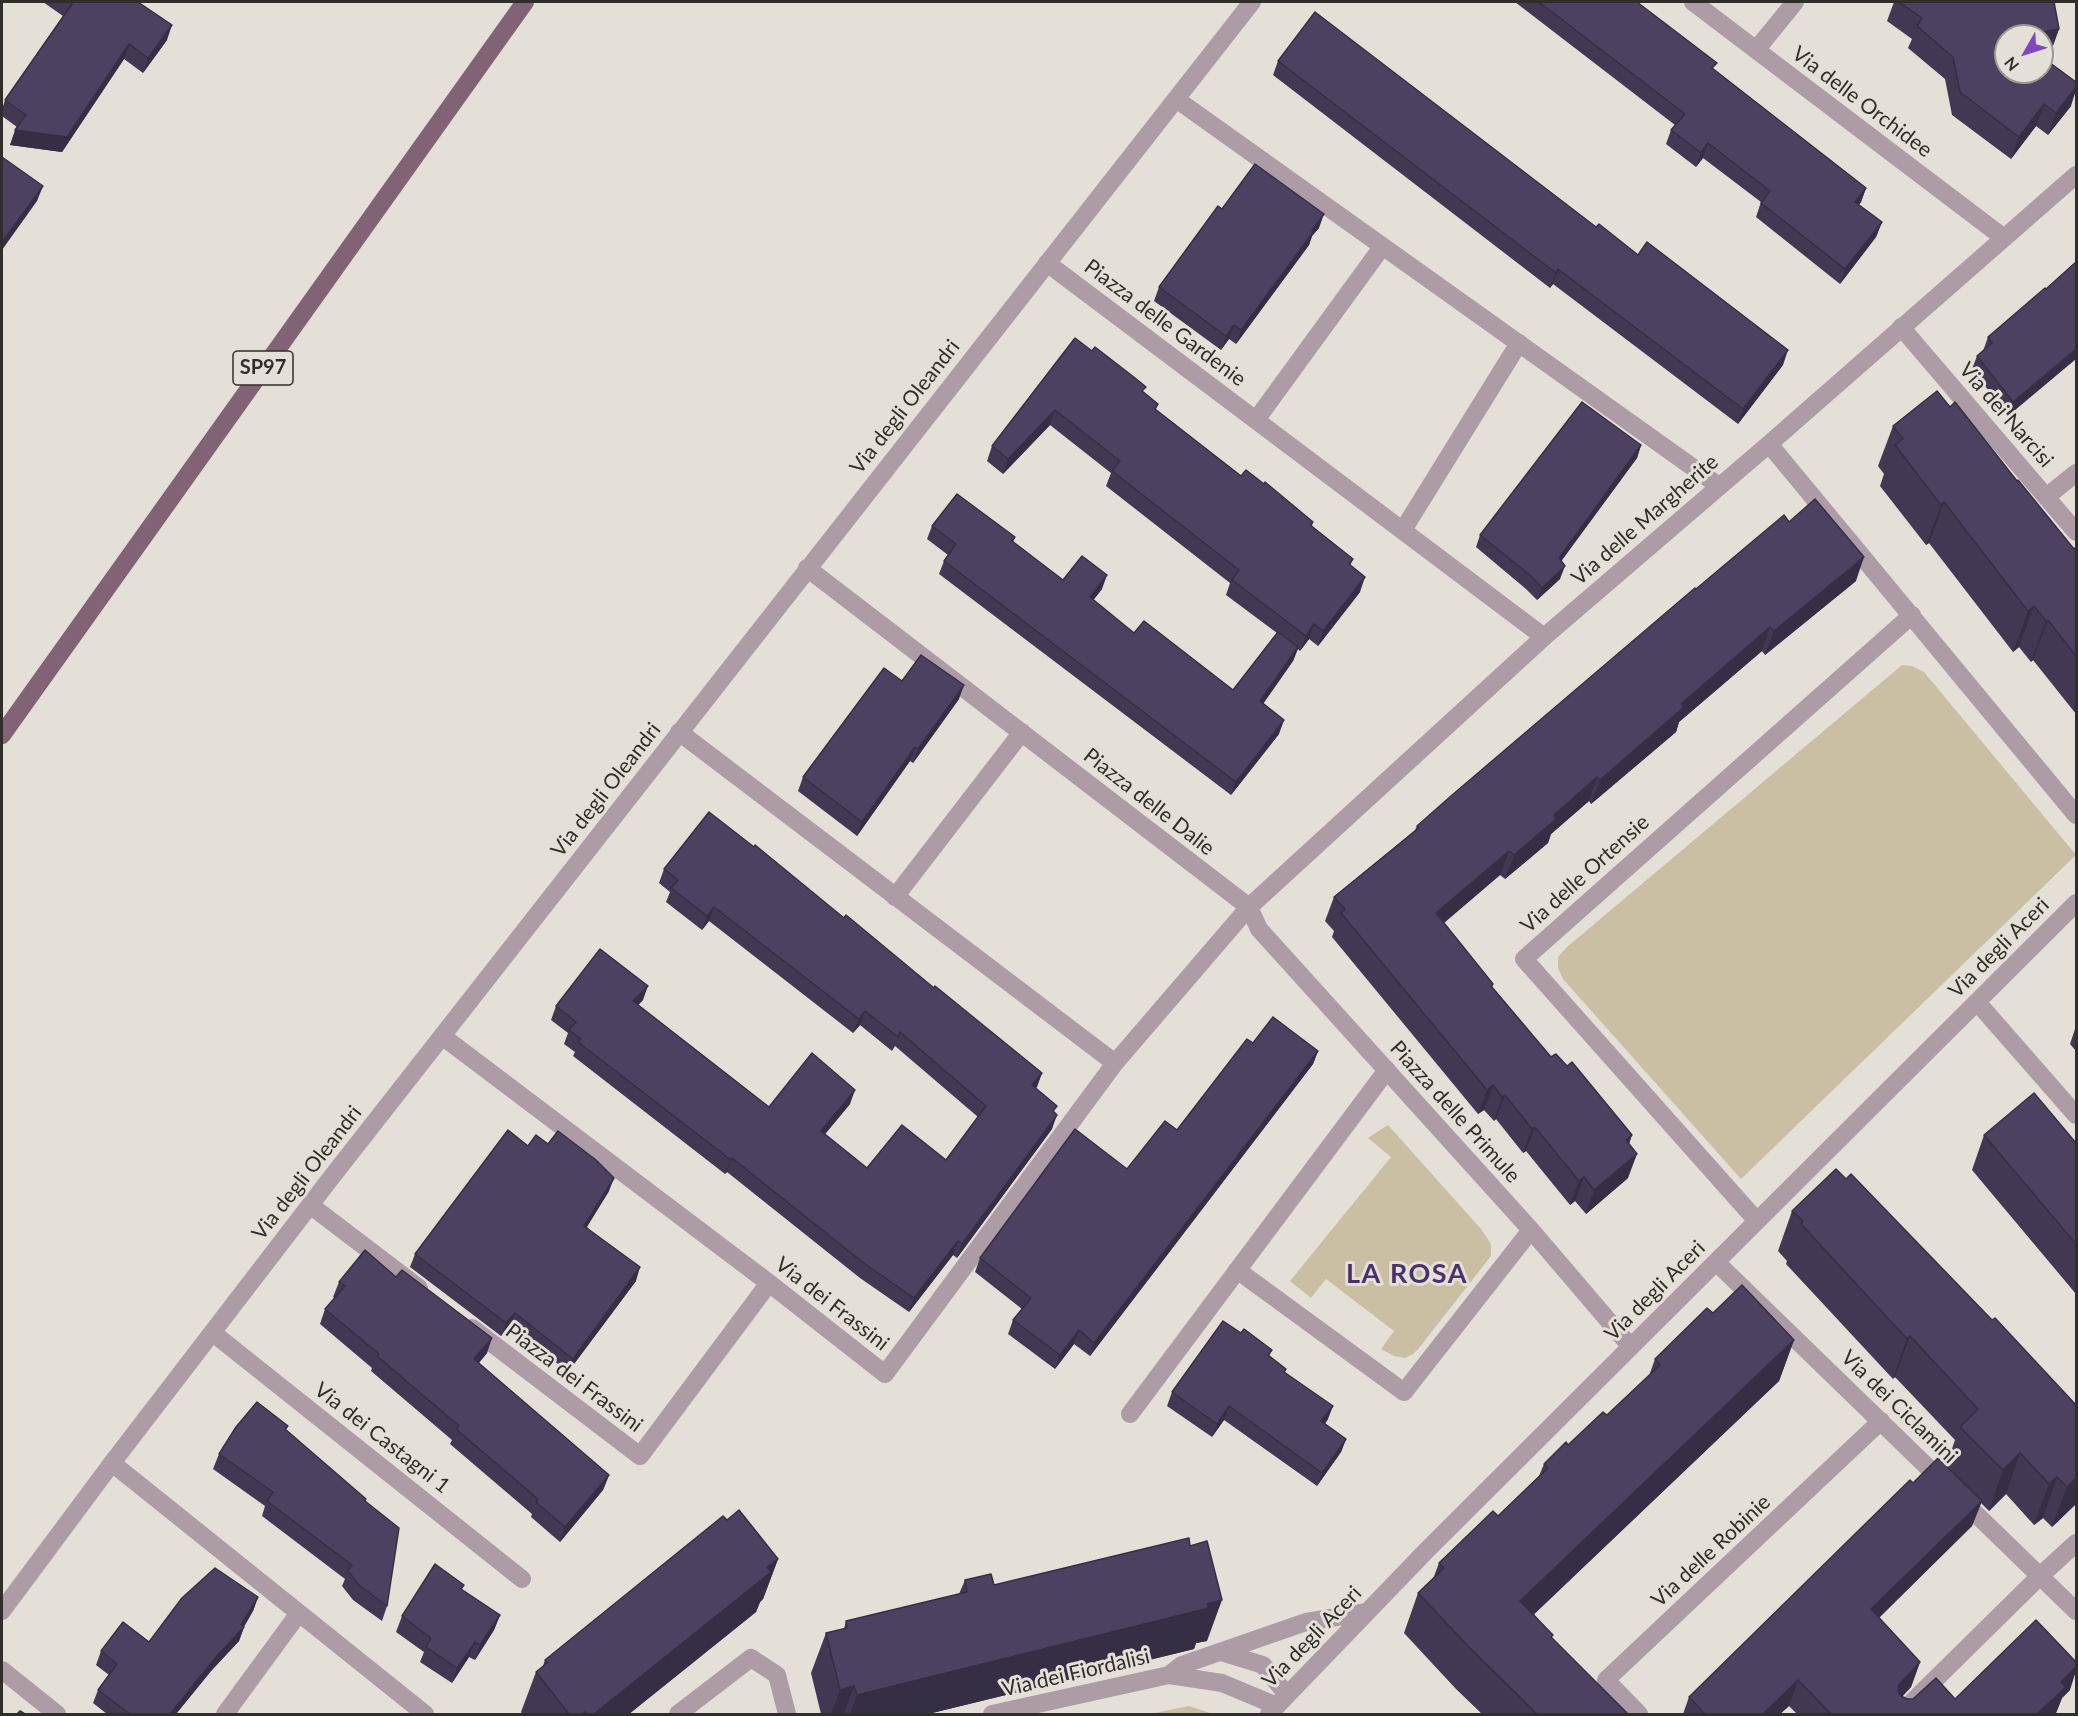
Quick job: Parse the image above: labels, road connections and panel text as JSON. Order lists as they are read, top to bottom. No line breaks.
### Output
{"streets":{"main road":["SP97"],"street":["Via delle Orchidee","Piazza delle Gardenie","Via degli Oleandri","Via dei Narcisi","Via delle Margherite","Piazza delle Dalie","Via delle Ortensie","Via degli Aceri","Piazza delle Primule","Via dei Frassini","Piazza dei Frassini","Via dei Ciclamini","Via dei Castagni 1","Via delle Robinie","Via dei Fiordalisi"]},"crossings":[["Via delle Orchidee","Via delle Margherite"],["Piazza delle Gardenie","Via degli Oleandri"],["Piazza delle Gardenie","Via delle Margherite"],["Via degli Oleandri","Piazza delle Dalie"],["Via degli Oleandri","Via dei Frassini"],["Via degli Oleandri","Via dei Castagni 1"],["Via dei Narcisi","Via delle Margherite"],["Via delle Margherite","Piazza delle Dalie"],["Via delle Margherite","Piazza delle Primule"],["Via delle Margherite","Via dei Frassini"],["Piazza delle Dalie","Piazza delle Primule"],["Via delle Ortensie","Via degli Aceri"],["Via degli Aceri","Piazza delle Primule"],["Via degli Aceri","Via dei Ciclamini"],["Via degli Aceri","Via dei Fiordalisi"],["Via dei Frassini","Piazza dei Frassini"],["Via dei Ciclamini","Via delle Robinie"]],"districts":["LA ROSA"],"north":"bottom left"}
